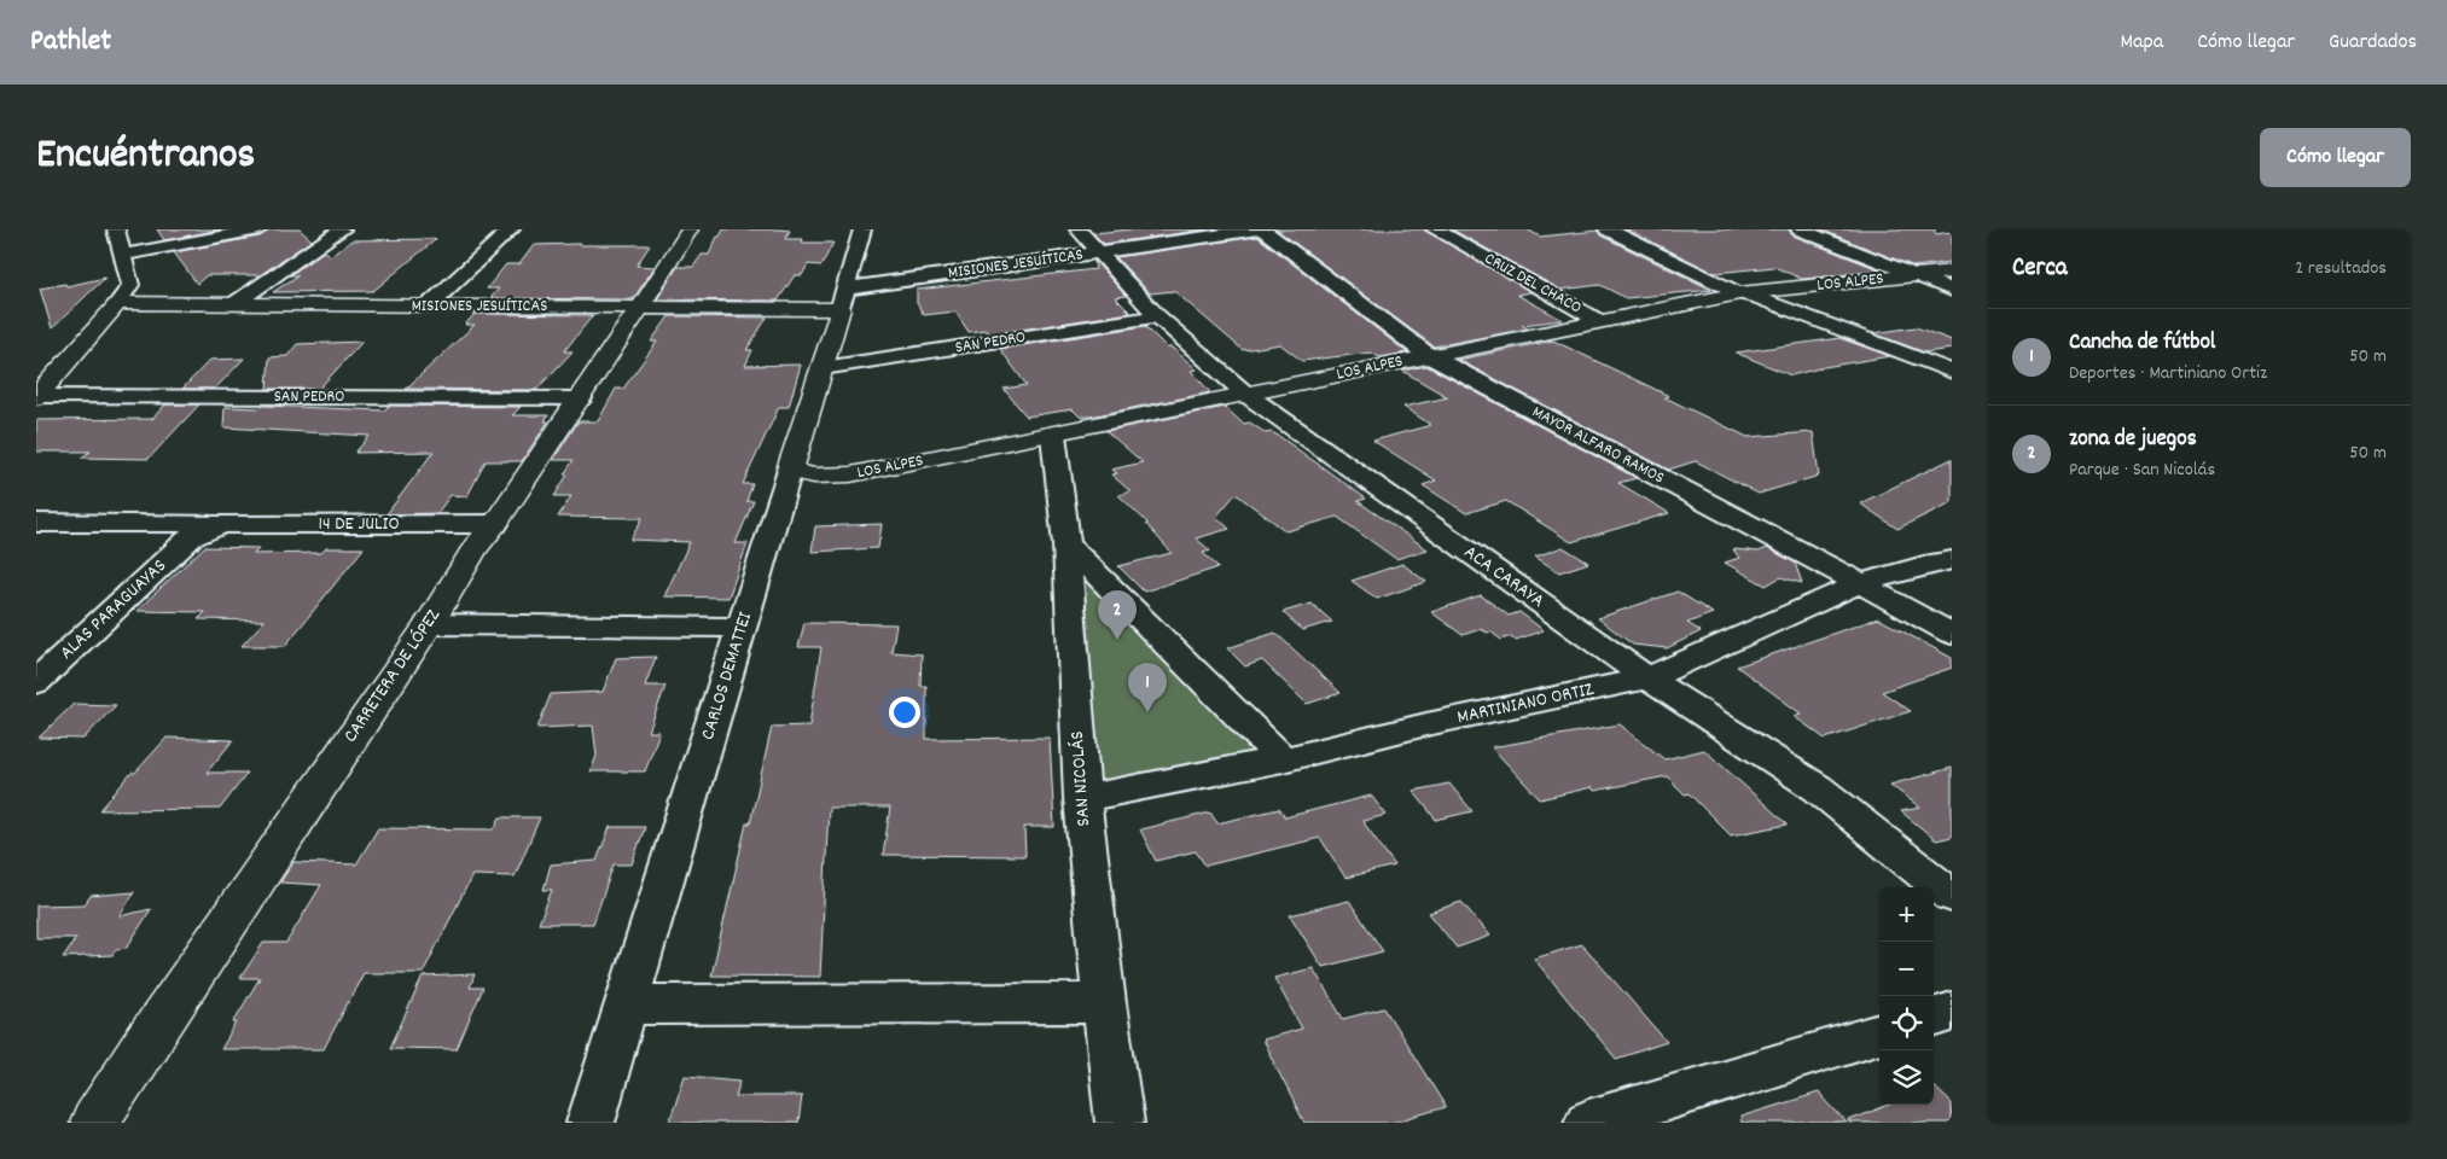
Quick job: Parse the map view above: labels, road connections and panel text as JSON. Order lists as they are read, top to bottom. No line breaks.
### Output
{"streets":{"main road":["MISIONES JESUÍTICAS","LOS ALPES","CARRETERA DE LÓPEZ","CARLOS DEMATTEI"],"street":["CRUZ DEL CHACO","SAN PEDRO","MAYOR ALFARO RAMOS","14 DE JULIO","ACA CARAYA","ALAS PARAGUAYAS","MARTINIANO ORTIZ","SAN NICOLÁS"]},"crossings":[["MISIONES JESUÍTICAS","ACA CARAYA"],["MISIONES JESUÍTICAS","CARRETERA DE LÓPEZ"],["MISIONES JESUÍTICAS","CARLOS DEMATTEI"],["LOS ALPES","CRUZ DEL CHACO"],["LOS ALPES","MAYOR ALFARO RAMOS"],["LOS ALPES","ACA CARAYA"],["LOS ALPES","CARLOS DEMATTEI"],["LOS ALPES","SAN NICOLÁS"],["SAN PEDRO","ACA CARAYA"],["SAN PEDRO","CARRETERA DE LÓPEZ"],["SAN PEDRO","CARLOS DEMATTEI"],["MAYOR ALFARO RAMOS","MARTINIANO ORTIZ"],["14 DE JULIO","ALAS PARAGUAYAS"],["14 DE JULIO","CARRETERA DE LÓPEZ"],["ACA CARAYA","MARTINIANO ORTIZ"],["MARTINIANO ORTIZ","SAN NICOLÁS"]],"page":{"header":"Pathlet","nav":["Mapa","Cómo llegar","Guardados"],"title":"Encuéntranos","buttons":"Cómo llegar","heading":["Cerca","2 resultados"],"list":[{"mark":"1","name":"Cancha de fútbol","note":"Deportes · Martiniano Ortiz","value":"50 m"},{"mark":"2","name":"zona de juegos","note":"Parque · San Nicolás","value":"50 m"}],"pins":["2","1"],"map_buttons":["+","−"]}}
